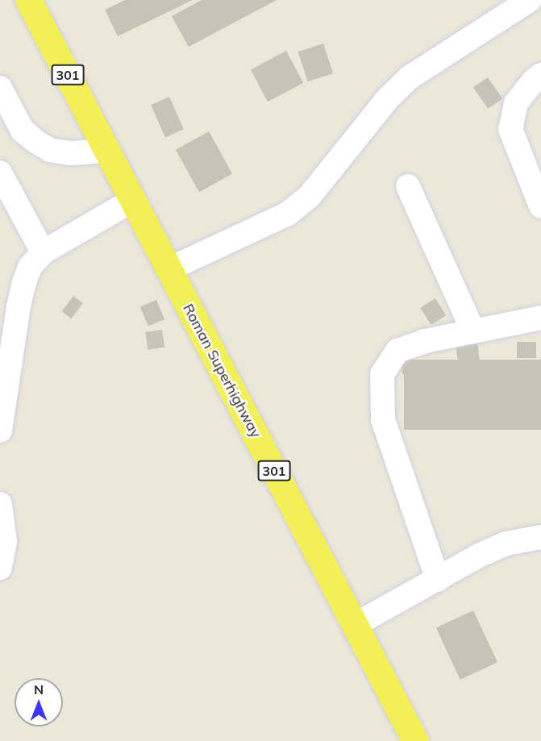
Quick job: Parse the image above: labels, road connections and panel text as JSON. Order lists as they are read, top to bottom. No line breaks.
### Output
{"streets":{"main road":["301","Roman Superhighway"]},"north":"top"}
